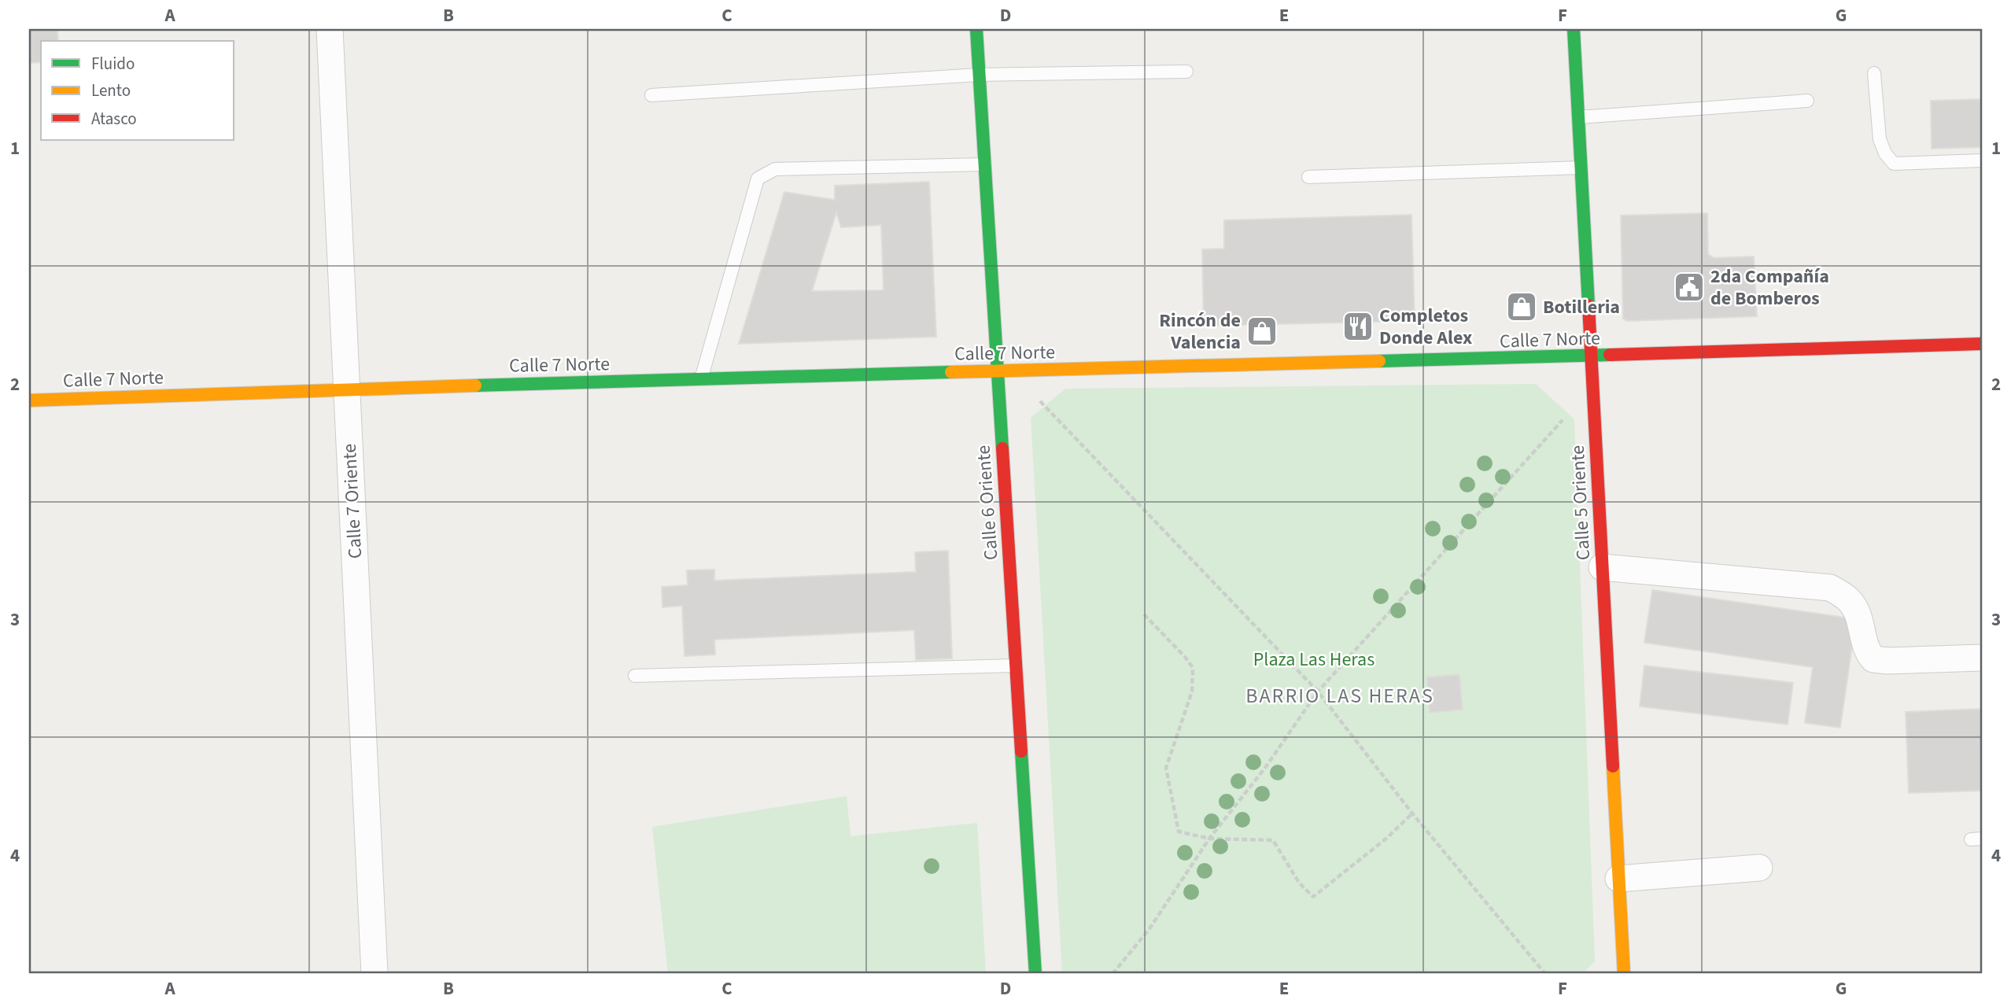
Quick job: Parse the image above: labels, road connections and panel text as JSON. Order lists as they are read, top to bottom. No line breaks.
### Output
{"streets":{"street":["Calle 7 Norte","Calle 7 Oriente","Calle 6 Oriente","Calle 5 Oriente"]},"crossings":[["Calle 7 Norte","Calle 7 Oriente"],["Calle 7 Norte","Calle 6 Oriente"],["Calle 7 Norte","Calle 5 Oriente"]],"districts":["BARRIO LAS HERAS"],"parks":["Plaza Las Heras"],"places":{"public building":["2da Compañía de Bomberos"],"shop":["Botilleria","Rincón de Valencia"],"restaurant":["Completos Donde Alex"]},"legend":["Fluido","Lento","Atasco"],"grid":{"columns":["A","B","C","D","E","F","G"],"rows":["1","2","3","4"]}}
